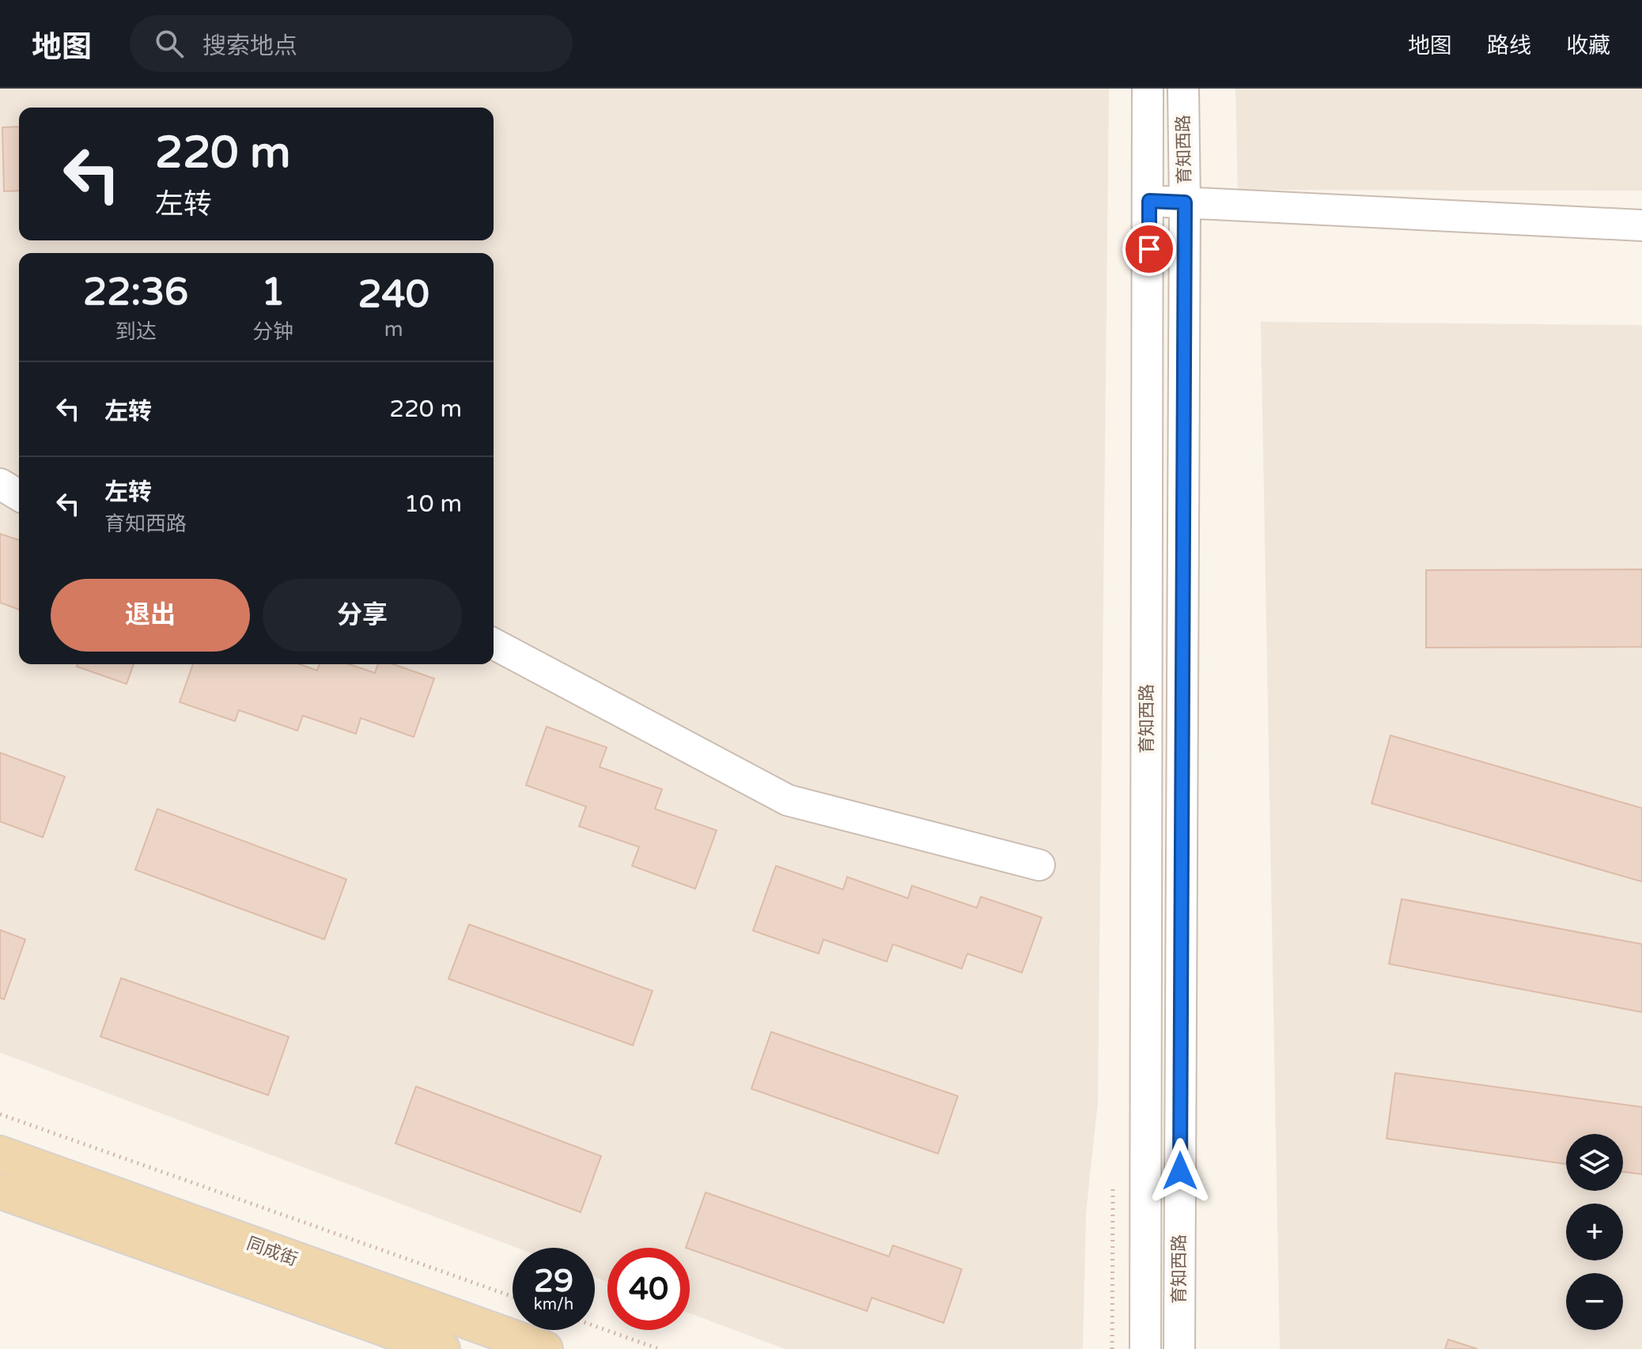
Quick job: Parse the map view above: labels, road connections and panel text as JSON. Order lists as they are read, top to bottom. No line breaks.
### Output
{"streets":{"main road":["同成街"],"street":["育知西路"]},"page":{"header":"地图","search":"搜索地点","nav":["地图","路线","收藏"],"turn":["220 m","左转"],"eta":["22:36","到达","1","分钟","240","m"],"list":[{"name":"左转","value":"220 m"},{"name":"左转","note":"育知西路","value":"10 m"}],"buttons":["退出","分享"],"map_buttons":["+","−"],"speed":"29 km/h","limit":"40"}}
